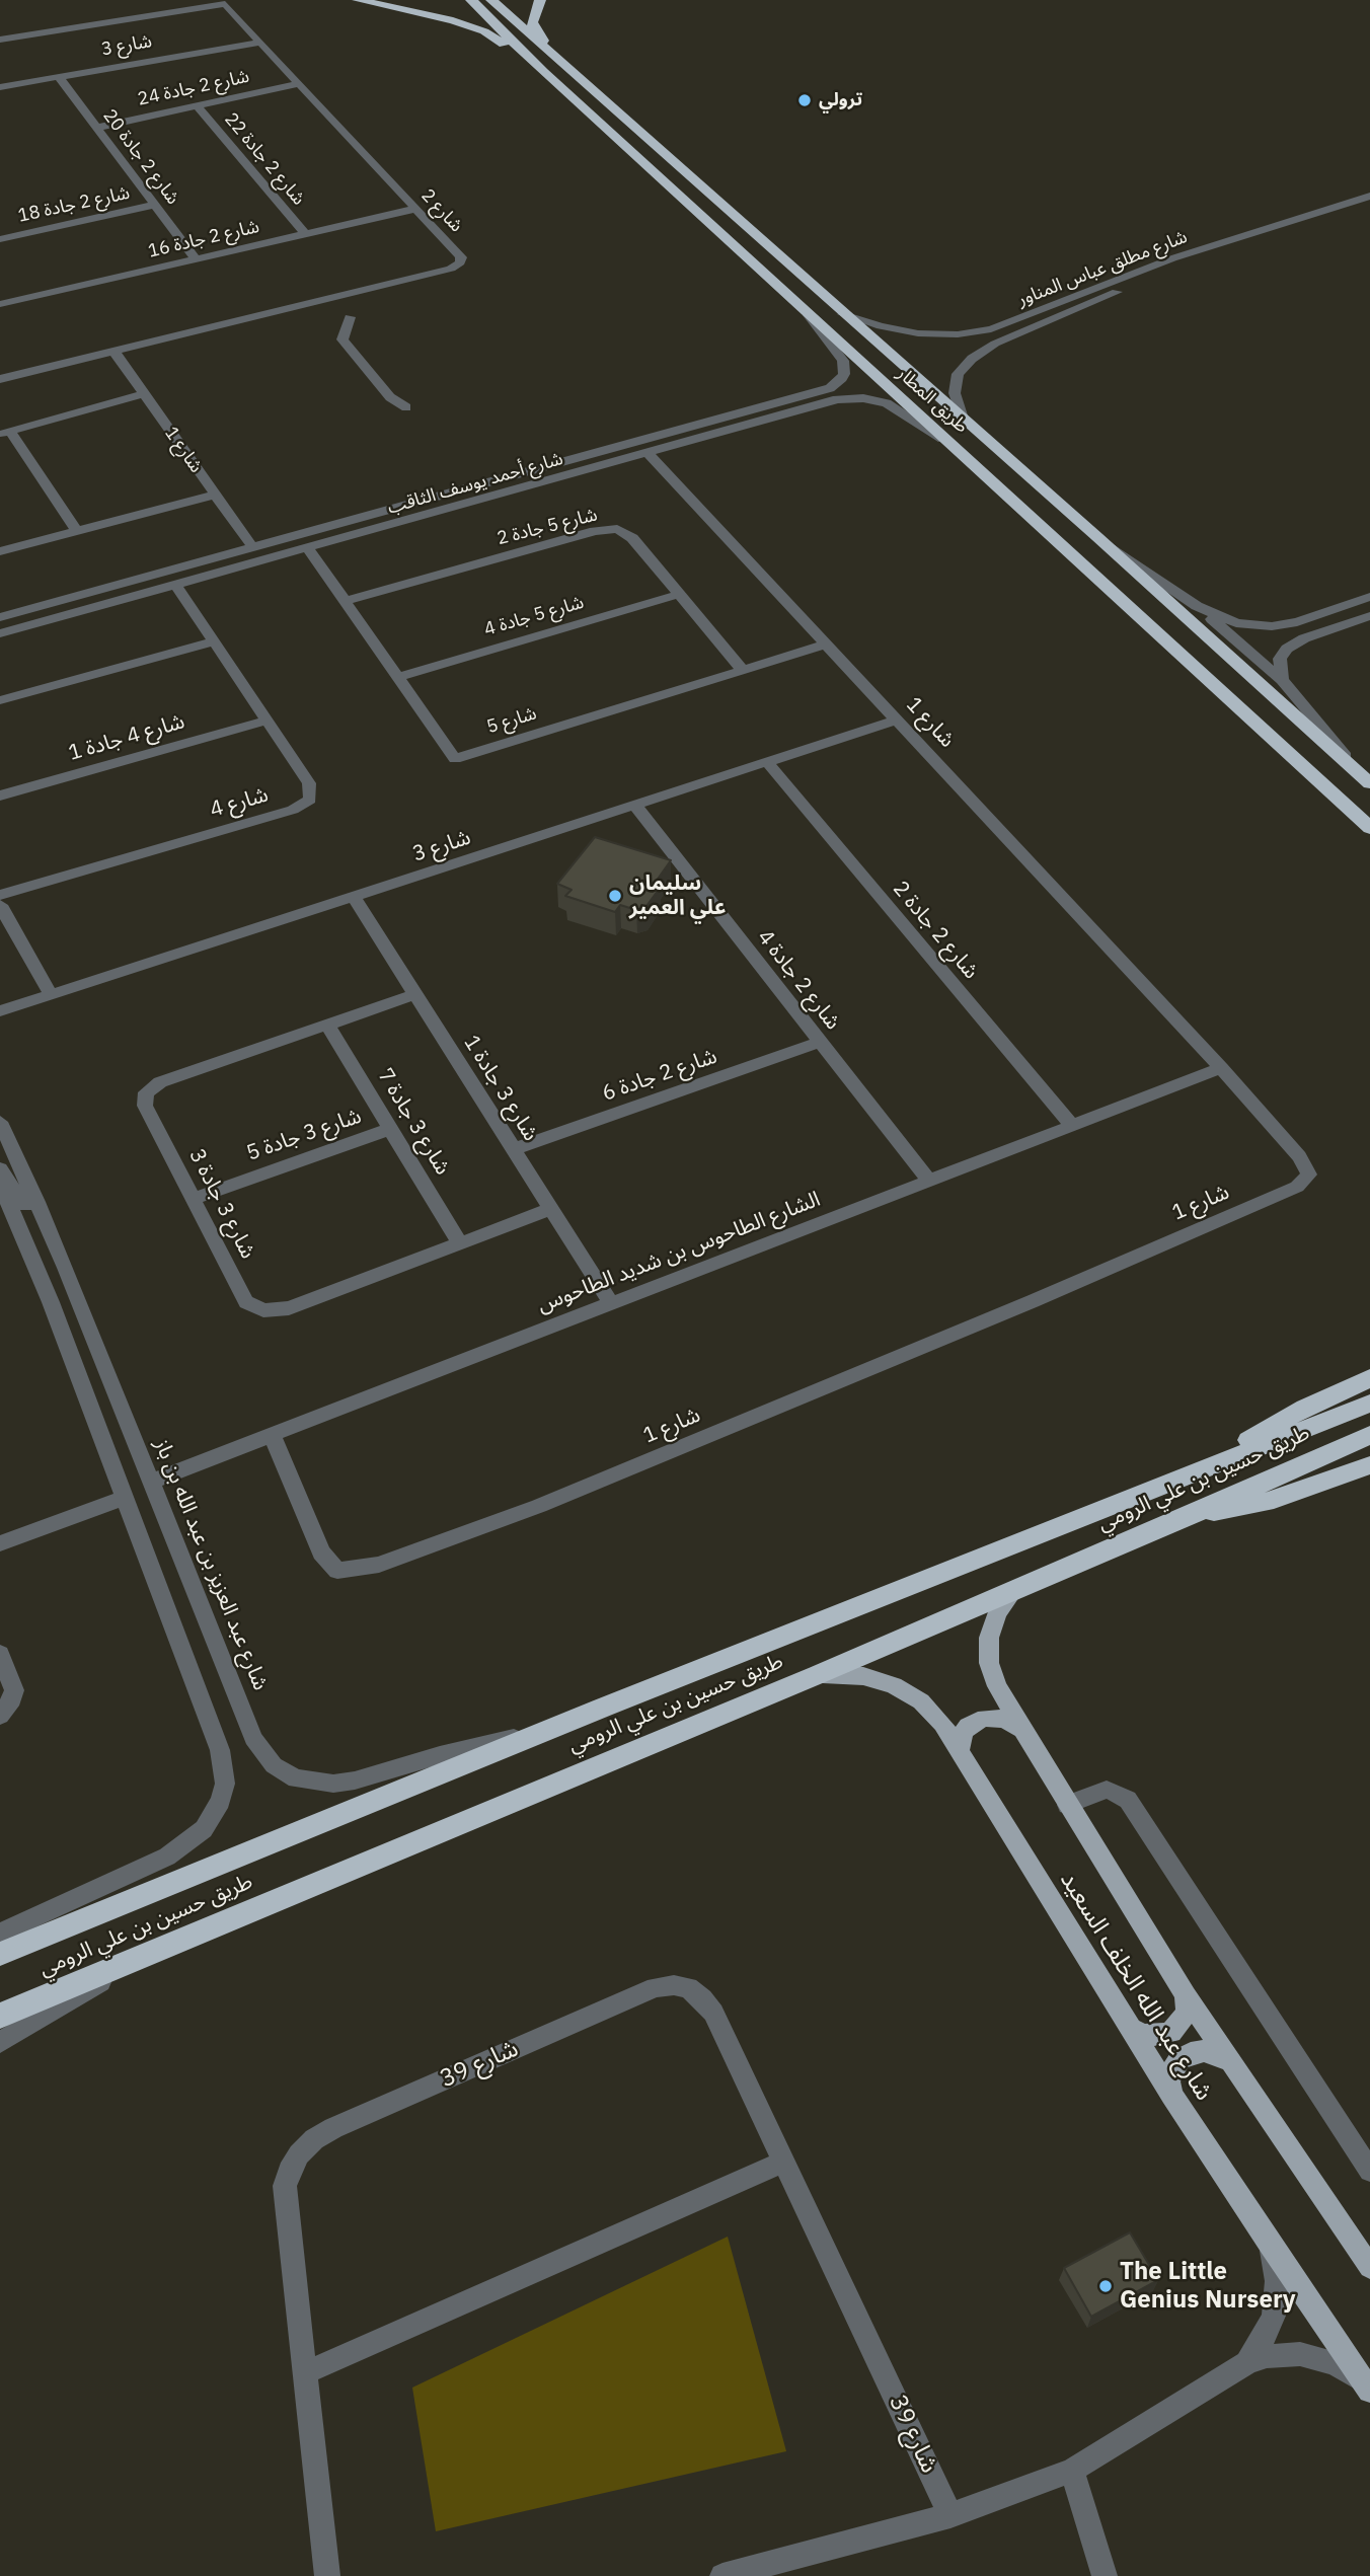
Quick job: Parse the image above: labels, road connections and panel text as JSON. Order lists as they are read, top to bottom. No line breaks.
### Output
{"streets":{"highway":["طريق المطار","طريق حسين بن علي الرومي"],"main road":["شارع عبد الله الخلف السعيد"],"street":["شارع 3","شارع 2 جادة 24","شارع 2 جادة 20","شارع 2 جادة 22","شارع 2 جادة 18","شارع 2","شارع 2 جادة 16","شارع مطلق عباس المناور","شارع 1","شارع أحمد يوسف الثاقب","شارع 5 جادة 2","شارع 5 جادة 4","شارع 5","شارع 4 جادة 1","شارع 4","شارع 2 جادة 2","شارع 2 جادة 4","شارع 2 جادة 6","شارع 3 جادة 1","شارع 3 جادة 7","شارع 3 جادة 5","شارع 3 جادة 3","الشارع الطاحوس بن شديد الطاحوس","شارع عبد العزيز بن عبد الله بن باز","شارع 39"]},"crossings":[["شارع 3","شارع 2 جادة 20"],["شارع 3","شارع 2"],["شارع 3","شارع 1"],["شارع 3","شارع 2 جادة 2"],["شارع 3","شارع 2 جادة 4"],["شارع 3","شارع 3 جادة 1"],["شارع 2 جادة 24","شارع 2 جادة 20"],["شارع 2 جادة 24","شارع 2 جادة 22"],["شارع 2 جادة 24","شارع 2"],["شارع 2 جادة 20","شارع 2 جادة 18"],["شارع 2 جادة 20","شارع 2 جادة 16"],["شارع 2 جادة 22","شارع 2 جادة 16"],["شارع 2","شارع 2 جادة 16"],["شارع 2","شارع 1"],["شارع مطلق عباس المناور","طريق المطار"],["طريق المطار","شارع أحمد يوسف الثاقب"],["شارع 1","شارع أحمد يوسف الثاقب"],["شارع 1","شارع 5"],["شارع 1","الشارع الطاحوس بن شديد الطاحوس"],["شارع أحمد يوسف الثاقب","شارع 5"],["شارع أحمد يوسف الثاقب","شارع 4"],["شارع 5 جادة 2","شارع 5 جادة 4"],["شارع 5 جادة 2","شارع 5"],["شارع 5 جادة 4","شارع 5"],["شارع 4 جادة 1","شارع 4"],["شارع 2 جادة 2","الشارع الطاحوس بن شديد الطاحوس"],["شارع 2 جادة 4","شارع 2 جادة 6"],["شارع 2 جادة 4","الشارع الطاحوس بن شديد الطاحوس"],["شارع 2 جادة 6","شارع 3 جادة 1"],["شارع 3 جادة 1","شارع 3 جادة 3"],["شارع 3 جادة 1","الشارع الطاحوس بن شديد الطاحوس"],["شارع 3 جادة 7","شارع 3 جادة 5"],["شارع 3 جادة 7","شارع 3 جادة 3"],["شارع 3 جادة 5","شارع 3 جادة 3"],["الشارع الطاحوس بن شديد الطاحوس","شارع عبد العزيز بن عبد الله بن باز"],["طريق حسين بن علي الرومي","شارع عبد العزيز بن عبد الله بن باز"],["طريق حسين بن علي الرومي","شارع عبد الله الخلف السعيد"]],"places":["ترولي","سليمان علي العمير","The Little Genius Nursery"]}
